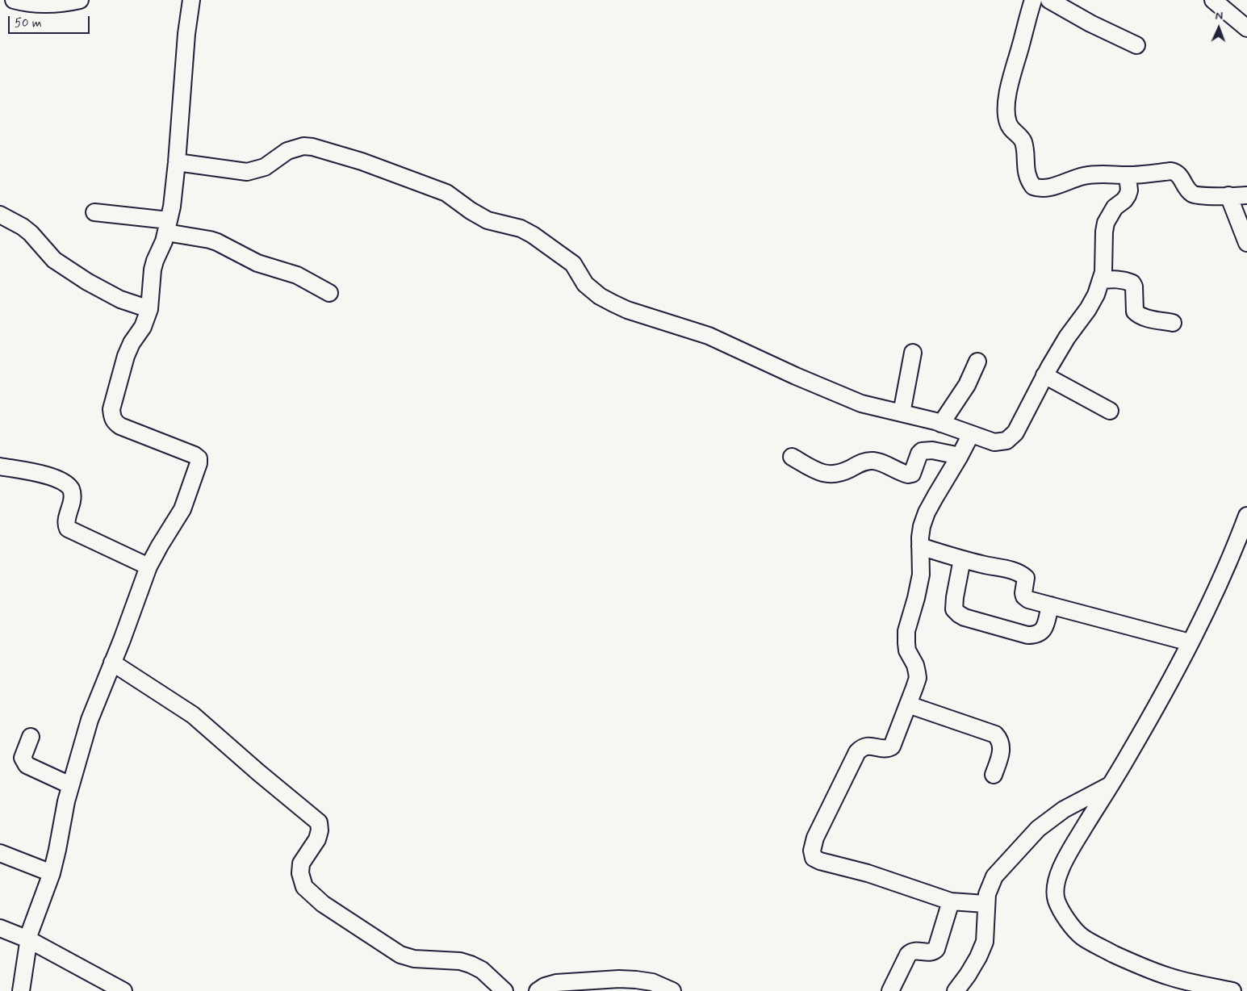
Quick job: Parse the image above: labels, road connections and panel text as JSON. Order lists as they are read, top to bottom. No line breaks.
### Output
{"scale_bar":"50 m","north":"top"}
